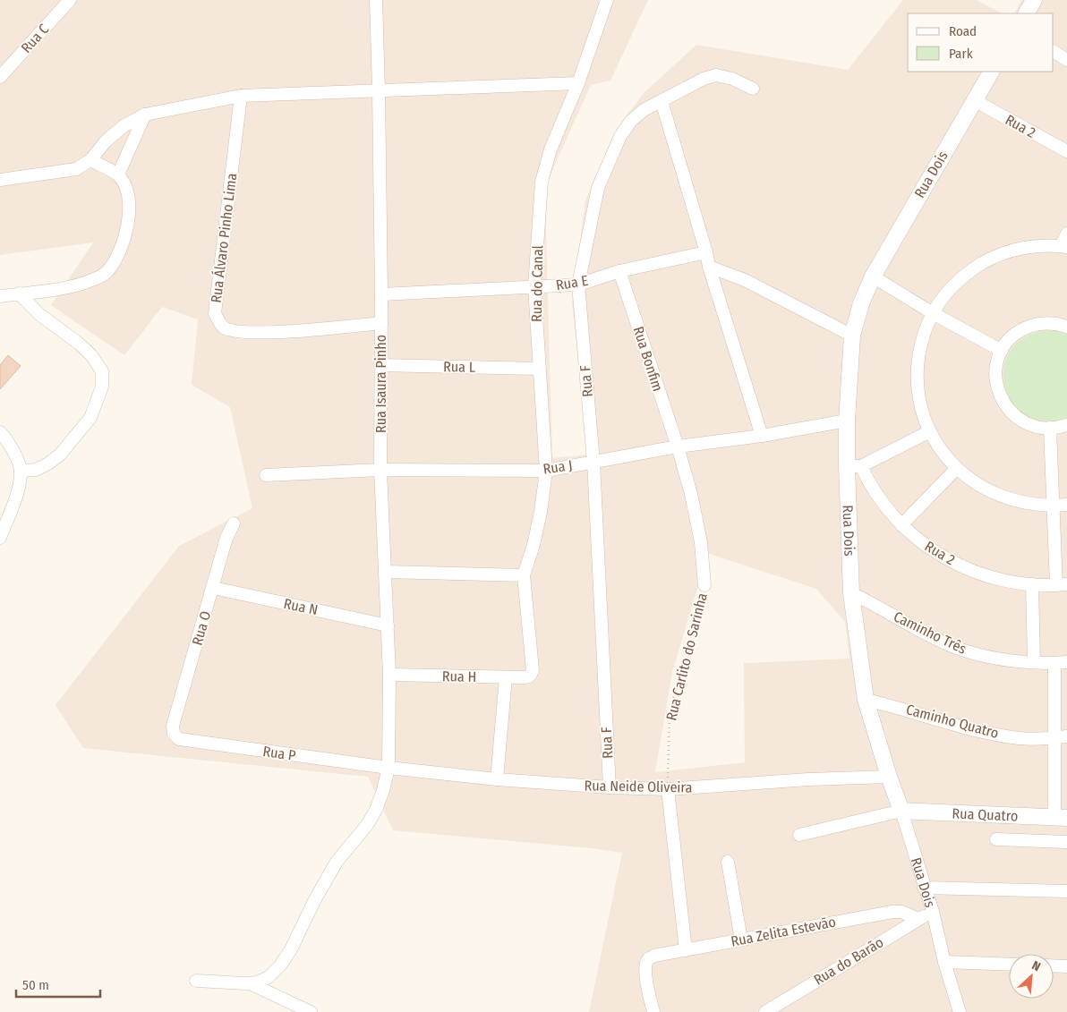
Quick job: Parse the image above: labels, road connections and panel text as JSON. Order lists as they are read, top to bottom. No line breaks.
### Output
{"streets":{"street":["Rua C","Rua 2","Rua Dois","Rua Álvaro Pinho Lima","Rua E","Rua do Canal","Rua Bonfim","Rua L","Rua F","Rua Isaura Pinho","Rua J","Rua N","Rua O","Caminho Três","Rua Carlito do Sarinha","Rua H","Caminho Quatro","Rua P","Rua Neide Oliveira","Rua Quatro","Rua Zelita Estevão","Rua do Barão"]},"crossings":[["Rua 2","Rua Dois"],["Rua Dois","Rua J"],["Rua Dois","Caminho Três"],["Rua Dois","Caminho Quatro"],["Rua Dois","Rua Neide Oliveira"],["Rua Dois","Rua Quatro"],["Rua Dois","Rua do Barão"],["Rua Álvaro Pinho Lima","Rua Isaura Pinho"],["Rua E","Rua do Canal"],["Rua E","Rua Bonfim"],["Rua E","Rua F"],["Rua E","Rua Isaura Pinho"],["Rua do Canal","Rua L"],["Rua do Canal","Rua J"],["Rua do Canal","Rua H"],["Rua Bonfim","Rua J"],["Rua Bonfim","Rua Carlito do Sarinha"],["Rua L","Rua Isaura Pinho"],["Rua F","Rua J"],["Rua F","Rua Neide Oliveira"],["Rua Isaura Pinho","Rua J"],["Rua Isaura Pinho","Rua N"],["Rua Isaura Pinho","Rua H"],["Rua Isaura Pinho","Rua P"],["Rua Isaura Pinho","Rua Neide Oliveira"],["Rua J","Rua Carlito do Sarinha"],["Rua N","Rua O"],["Rua O","Rua P"],["Rua Carlito do Sarinha","Rua Neide Oliveira"],["Rua P","Rua Neide Oliveira"],["Rua Zelita Estevão","Rua do Barão"]],"legend":["Road","Park"],"scale_bar":"50 m","north":"top right"}
